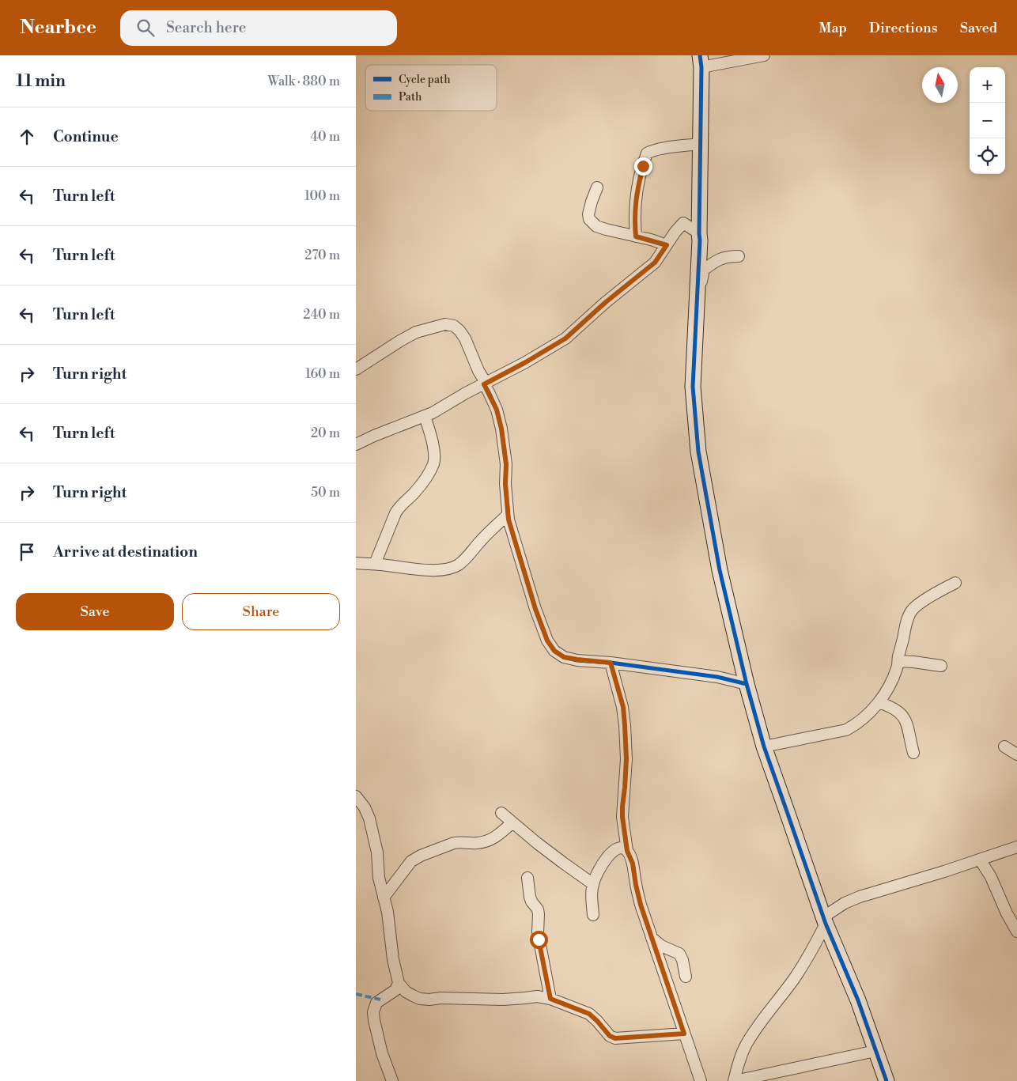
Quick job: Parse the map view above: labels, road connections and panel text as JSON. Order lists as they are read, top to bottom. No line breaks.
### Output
{"legend":["Cycle path","Path"],"north":"top","page":{"header":"Nearbee","search":"Search here","nav":["Map","Directions","Saved"],"heading":["11 min","Walk · 880 m"],"map_buttons":["+","−"],"list":[["Continue","40 m"],["Turn left","100 m"],["Turn left","270 m"],["Turn left","240 m"],["Turn right","160 m"],["Turn left","20 m"],["Turn right","50 m"],"Arrive at destination"],"buttons":["Save","Share"]}}
